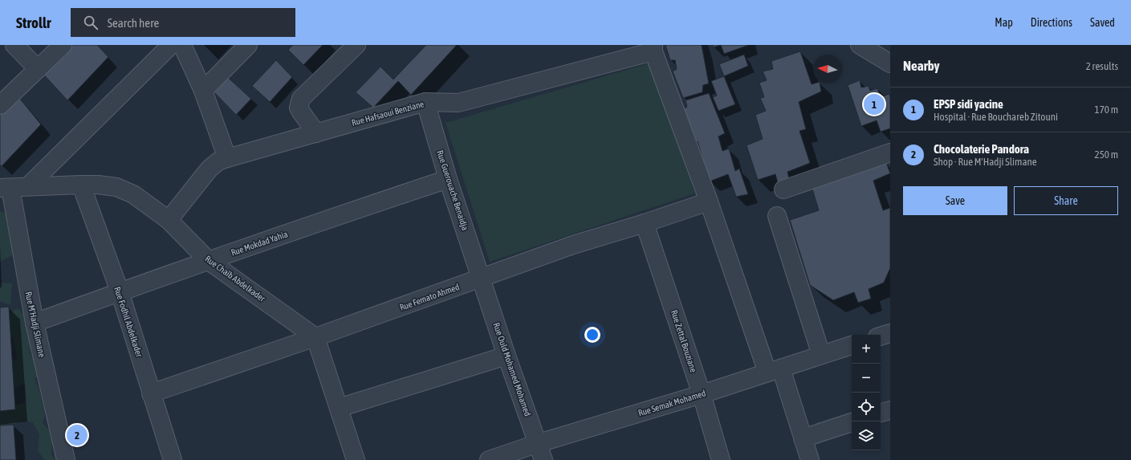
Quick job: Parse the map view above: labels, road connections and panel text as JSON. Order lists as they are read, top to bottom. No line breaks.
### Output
{"streets":{"street":["Rue Hafsaoui Benziane","Rue Guerouache Benaidja","Rue Mokdad Yahia","Rue Chaïb Abdelkader","Rue Femato Ahmed","Rue Fodhil Abdelkader","Rue M'Hadji Slimane","Rue Zettal Bouziane","Rue Ould Mohamed Mohamed","Rue Semak Mohamed"]},"crossings":[["Rue Hafsaoui Benziane","Rue Guerouache Benaidja"],["Rue Hafsaoui Benziane","Rue Chaïb Abdelkader"],["Rue Guerouache Benaidja","Rue Mokdad Yahia"],["Rue Guerouache Benaidja","Rue Femato Ahmed"],["Rue Guerouache Benaidja","Rue Ould Mohamed Mohamed"],["Rue Mokdad Yahia","Rue Chaïb Abdelkader"],["Rue Mokdad Yahia","Rue Fodhil Abdelkader"],["Rue Mokdad Yahia","Rue M'Hadji Slimane"],["Rue Chaïb Abdelkader","Rue Femato Ahmed"],["Rue Chaïb Abdelkader","Rue Fodhil Abdelkader"],["Rue Chaïb Abdelkader","Rue M'Hadji Slimane"],["Rue Femato Ahmed","Rue Fodhil Abdelkader"],["Rue Femato Ahmed","Rue Zettal Bouziane"],["Rue Femato Ahmed","Rue Ould Mohamed Mohamed"],["Rue Zettal Bouziane","Rue Semak Mohamed"],["Rue Ould Mohamed Mohamed","Rue Semak Mohamed"]],"north":"left","page":{"header":"Strollr","search":"Search here","nav":["Map","Directions","Saved"],"heading":["Nearby","2 results"],"list":[{"mark":"1","name":"EPSP sidi yacine","note":"Hospital · Rue Bouchareb Zitouni","value":"170 m"},{"mark":"2","name":"Chocolaterie Pandora","note":"Shop · Rue M'Hadji Slimane","value":"250 m"}],"pins":["1","2"],"buttons":["Save","Share"],"map_buttons":["+","−"]}}
